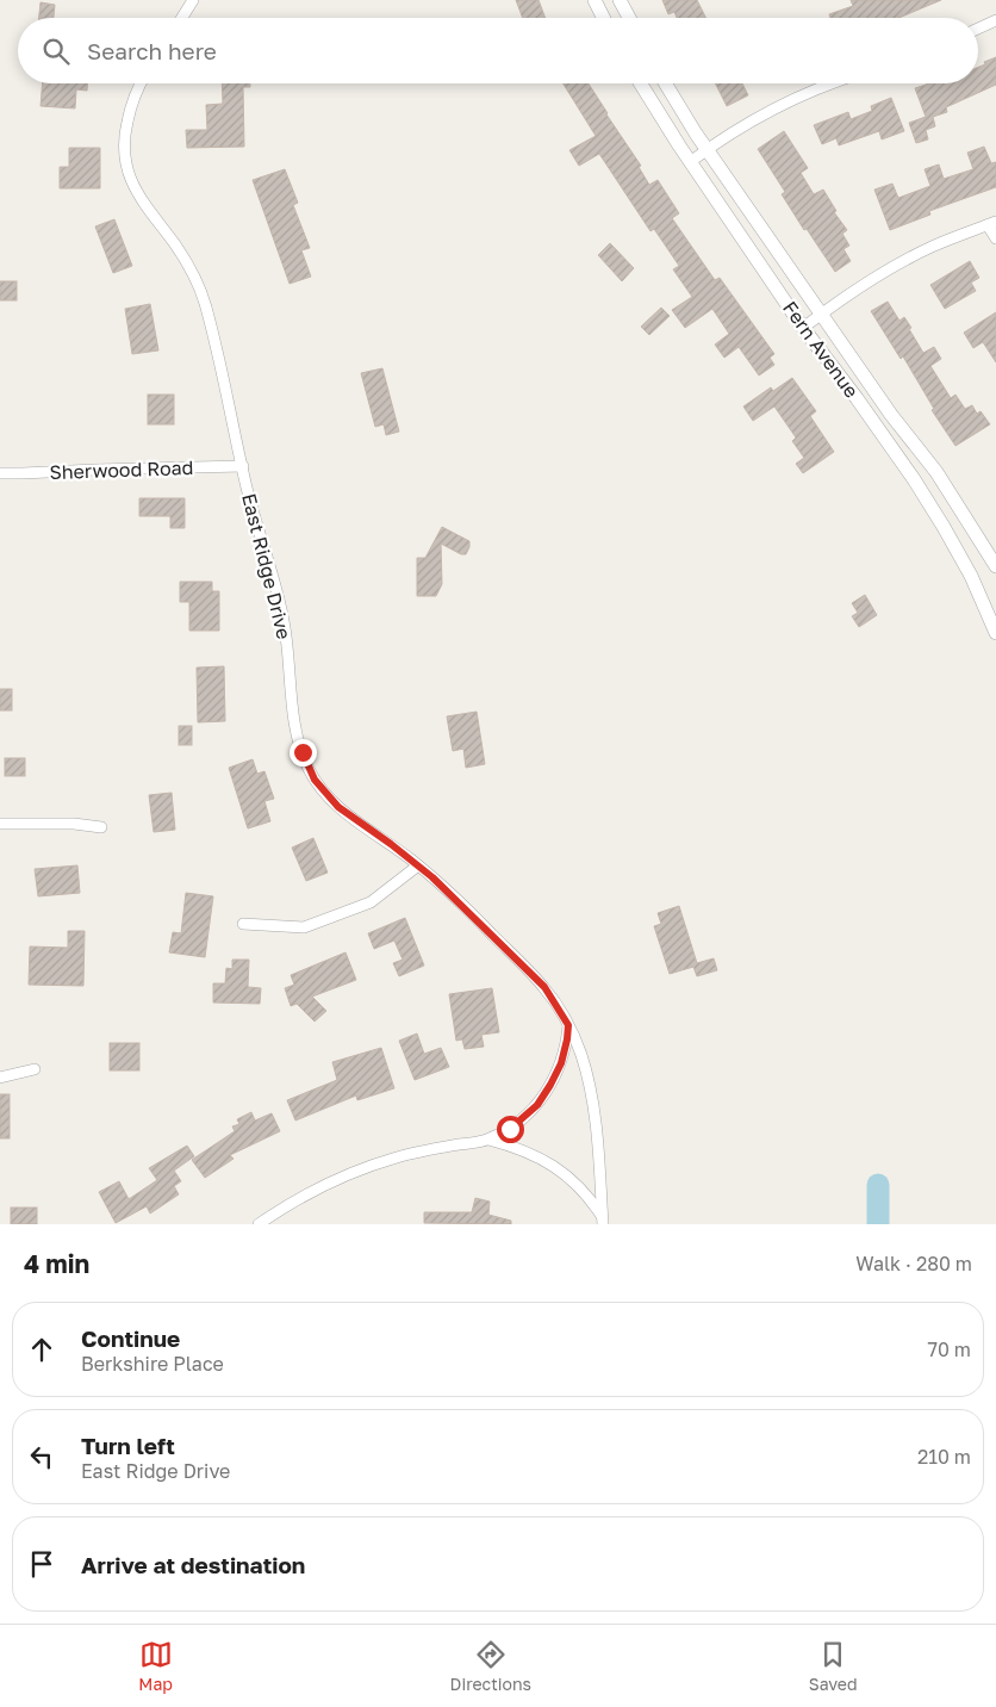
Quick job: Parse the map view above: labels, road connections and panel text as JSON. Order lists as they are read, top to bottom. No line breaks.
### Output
{"streets":{"street":["Fern Avenue","Sherwood Road","East Ridge Drive"]},"crossings":[["Sherwood Road","East Ridge Drive"]],"page":{"search":"Search here","heading":["4 min","Walk · 280 m"],"list":[["Continue","Berkshire Place","70 m"],["Turn left","East Ridge Drive","210 m"],"Arrive at destination"],"nav":["Map","Directions","Saved"]}}
